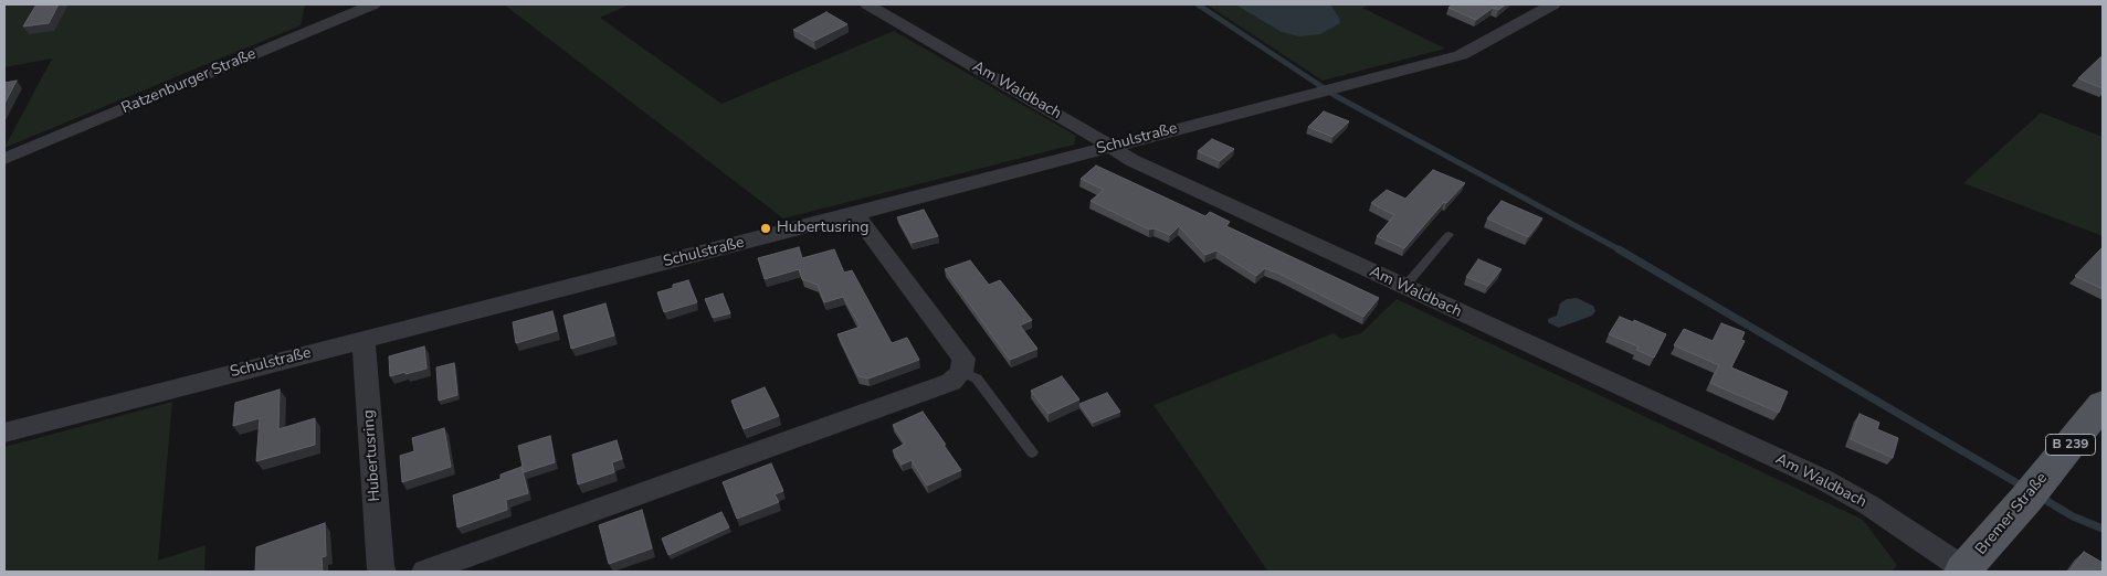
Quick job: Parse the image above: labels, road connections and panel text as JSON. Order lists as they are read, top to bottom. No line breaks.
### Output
{"streets":{"main road":["B 239","Bremer Straße"],"street":["Ratzenburger Straße","Am Waldbach","Schulstraße","Hubertusring"]},"crossings":[["Am Waldbach","Schulstraße"],["Am Waldbach","Bremer Straße"],["Schulstraße","Hubertusring"]],"places":["Hubertusring"]}
